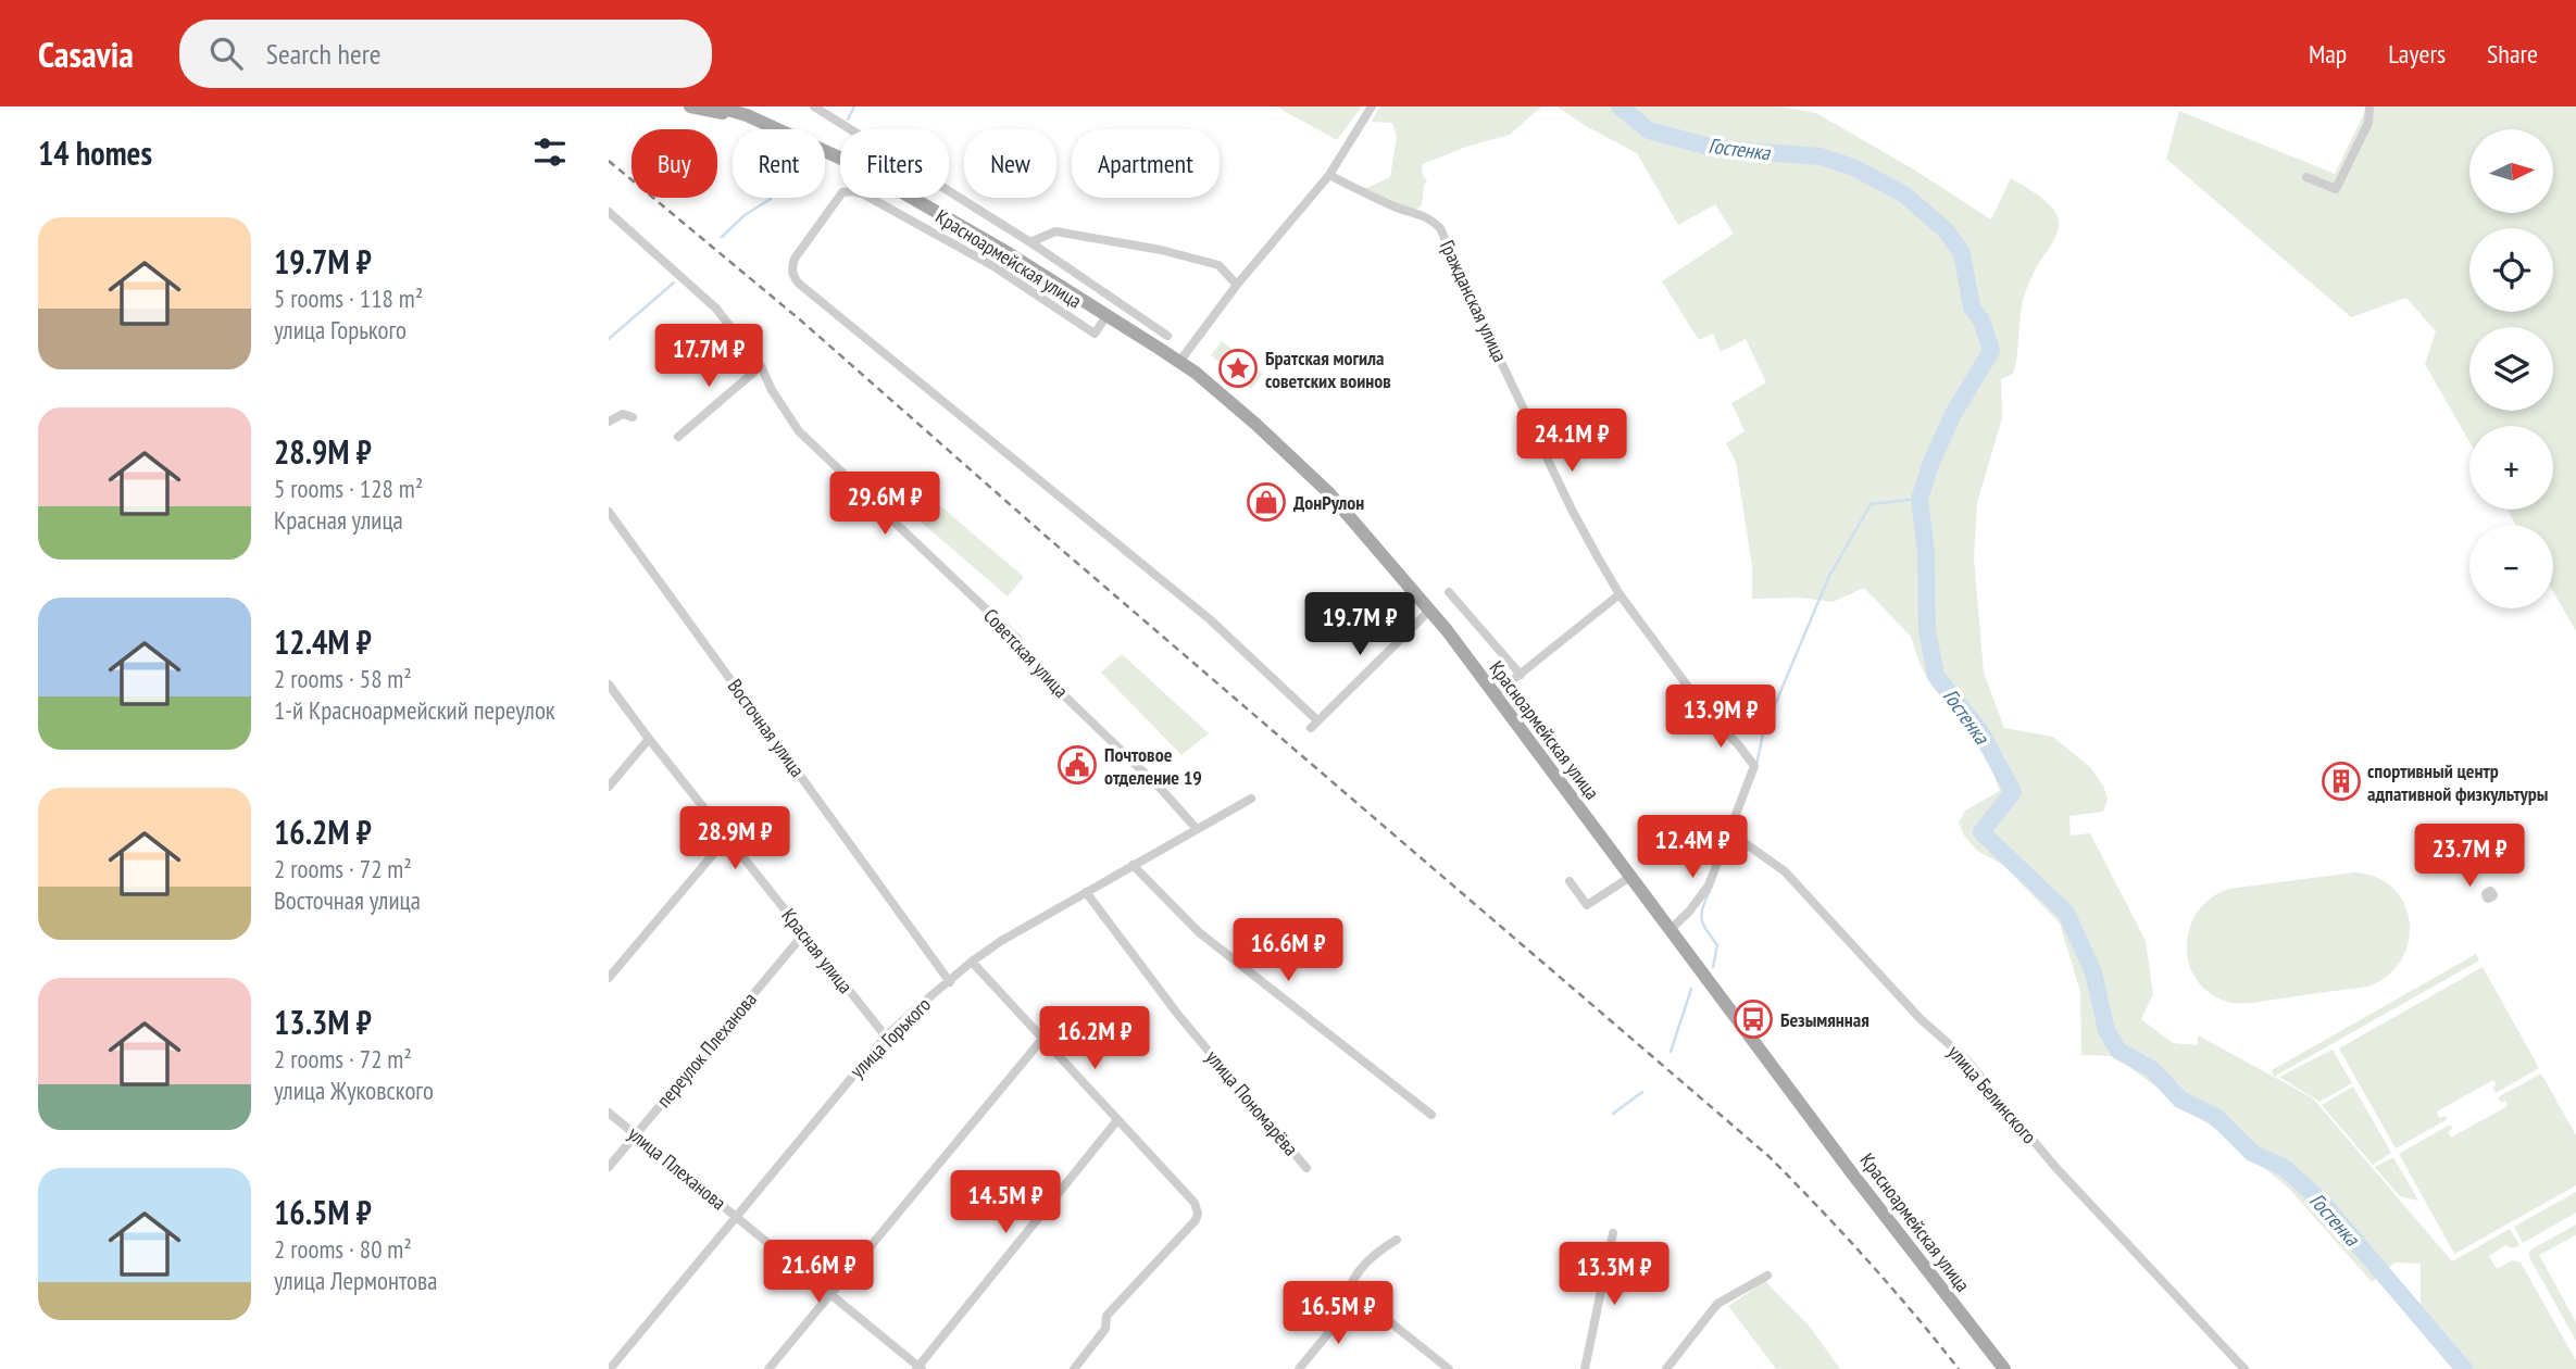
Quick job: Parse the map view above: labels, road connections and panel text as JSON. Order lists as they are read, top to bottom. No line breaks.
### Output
{"streets":{"main road":["Красноармейская улица"],"street":["Гражданская улица","Советская улица","Восточная улица","Красная улица","улица Горького","переулок Плеханова","улица Белинского","улица Пономарёва","улица Плеханова"]},"crossings":[["Гражданская улица","улица Белинского"],["Советская улица","улица Горького"],["Восточная улица","улица Горького"],["Красная улица","улица Горького"],["Красная улица","переулок Плеханова"],["улица Горького","улица Пономарёва"],["улица Горького","улица Плеханова"],["переулок Плеханова","улица Плеханова"]],"water":["Гостенка"],"places":{"place":["Братская могила советских воинов"],"shop":["ДонРулон"],"public building":["Почтовое отделение 19"],"building":["спортивный центр адпативной физкультуры"],"bus stop":["Безымянная"]},"north":"right","page":{"header":"Casavia","search":"Search here","nav":["Map","Layers","Share"],"heading":"14 homes","map_buttons":["+","−"],"chip":["Buy","Rent","Filters","New","Apartment"],"list":[{"name":"19.7M ₽","note":"5 rooms · 118 m² · улица Горького"},{"name":"28.9M ₽","note":"5 rooms · 128 m² · Красная улица"},{"name":"12.4M ₽","note":"2 rooms · 58 m² · 1-й Красноармейский переулок"},{"name":"16.2M ₽","note":"2 rooms · 72 m² · Восточная улица"},{"name":"13.3M ₽","note":"2 rooms · 72 m² · улица Жуковского"},{"name":"16.5M ₽","note":"2 rooms · 80 m² · улица Лермонтова"}],"price":["17.7M ₽","24.1M ₽","29.6M ₽","19.7M ₽","13.9M ₽","28.9M ₽","12.4M ₽","23.7M ₽","16.6M ₽","16.2M ₽","14.5M ₽","21.6M ₽","13.3M ₽","16.5M ₽"]}}
